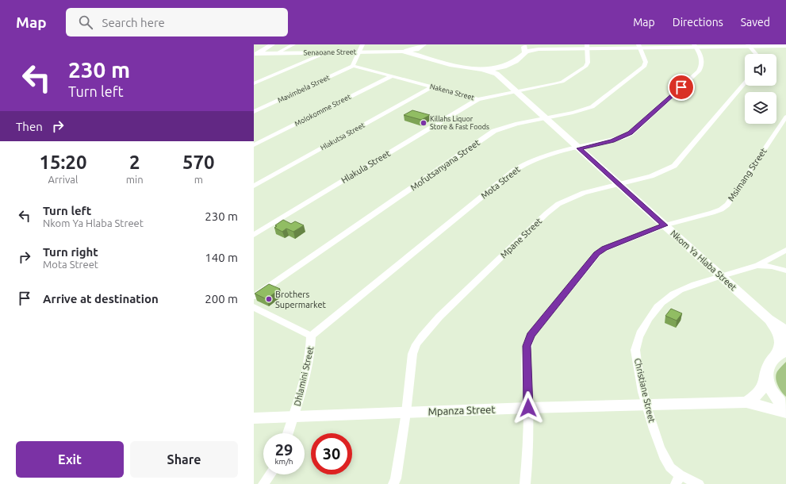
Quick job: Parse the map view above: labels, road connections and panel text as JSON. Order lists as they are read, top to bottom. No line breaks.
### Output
{"streets":{"street":["Senaoane Street","Mavimbela Street","Nakena Street","Molokomme Street","Hlakutsa Street","Mofutsanyana Street","Hlakula Street","Msimang Street","Mota Street","Mpane Street","Nkom Ya Hlaba Street","Dhlamini Street","Christiane Street","Mpanza Street"]},"crossings":[["Senaoane Street","Nkom Ya Hlaba Street"],["Mavimbela Street","Nakena Street"],["Nakena Street","Molokomme Street"],["Nakena Street","Hlakutsa Street"],["Nakena Street","Hlakula Street"],["Nakena Street","Nkom Ya Hlaba Street"],["Mofutsanyana Street","Nkom Ya Hlaba Street"],["Msimang Street","Nkom Ya Hlaba Street"],["Msimang Street","Mpanza Street"],["Mota Street","Nkom Ya Hlaba Street"],["Mota Street","Dhlamini Street"],["Mpane Street","Nkom Ya Hlaba Street"],["Mpane Street","Mpanza Street"],["Nkom Ya Hlaba Street","Christiane Street"],["Dhlamini Street","Mpanza Street"],["Christiane Street","Mpanza Street"]],"places":["Killahs Liquor Store & Fast Foods","Brothers Supermarket"],"page":{"header":"Map","search":"Search here","nav":["Map","Directions","Saved"],"turn":["230 m","Turn left"],"then":"Then","eta":["15:20","Arrival","2","min","570","m"],"list":[{"name":"Turn left","note":"Nkom Ya Hlaba Street","value":"230 m"},{"name":"Turn right","note":"Mota Street","value":"140 m"},{"name":"Arrive at destination","value":"200 m"}],"speed":"29 km/h","limit":"30","buttons":["Exit","Share"]}}
